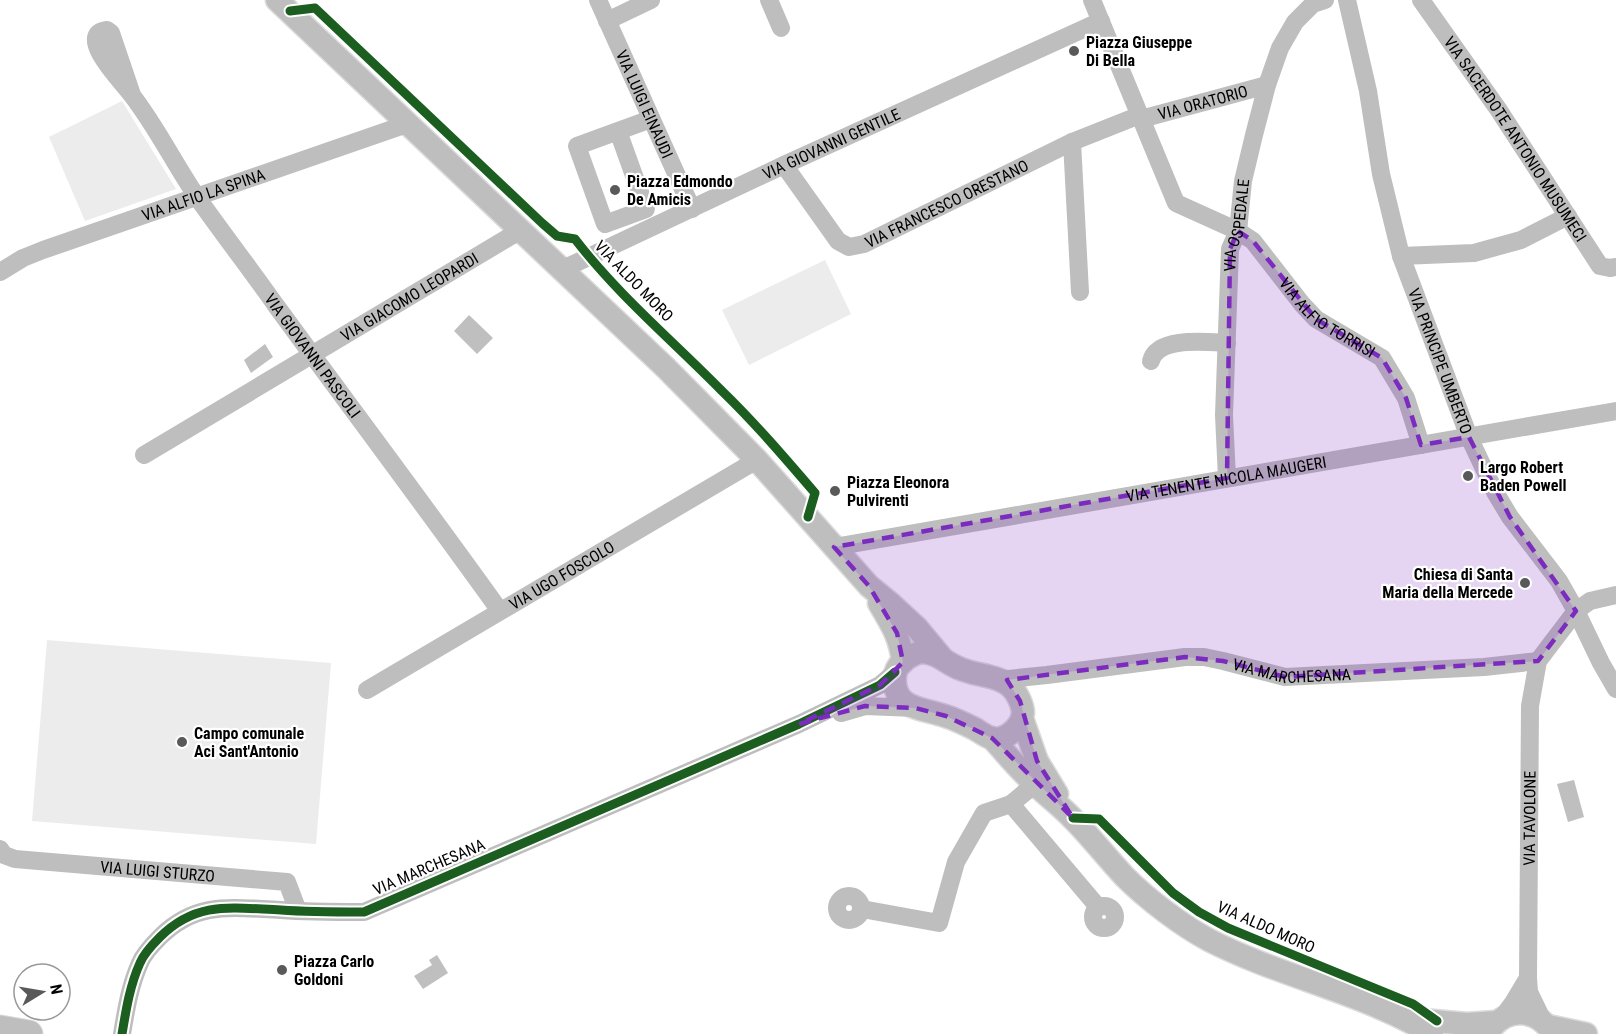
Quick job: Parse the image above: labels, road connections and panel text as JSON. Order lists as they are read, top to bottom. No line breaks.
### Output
{"streets":{"main road":["VIA ALDO MORO"],"street":["VIA ORATORIO","VIA LUIGI EINAUDI","VIA SACERDOTE ANTONIO MUSUMECI","VIA GIOVANNI GENTILE","VIA ALFIO LA SPINA","VIA FRANCESCO ORESTANO","VIA OSPEDALE","VIA GIACOMO LEOPARDI","VIA ALFIO TORRISI","VIA GIOVANNI PASCOLI","VIA PRINCIPE UMBERTO","VIA TENENTE NICOLA MAUGERI","VIA UGO FOSCOLO","VIA MARCHESANA","VIA TAVOLONE","VIA LUIGI STURZO"]},"crossings":[["VIA ORATORIO","VIA FRANCESCO ORESTANO"],["VIA ORATORIO","VIA OSPEDALE"],["VIA ORATORIO","VIA ALFIO TORRISI"],["VIA LUIGI EINAUDI","VIA GIOVANNI GENTILE"],["VIA GIOVANNI GENTILE","VIA FRANCESCO ORESTANO"],["VIA GIOVANNI GENTILE","VIA ALFIO TORRISI"],["VIA ALFIO LA SPINA","VIA GIOVANNI PASCOLI"],["VIA FRANCESCO ORESTANO","VIA ALFIO TORRISI"],["VIA OSPEDALE","VIA ALFIO TORRISI"],["VIA OSPEDALE","VIA TENENTE NICOLA MAUGERI"],["VIA GIACOMO LEOPARDI","VIA GIOVANNI PASCOLI"],["VIA ALFIO TORRISI","VIA TENENTE NICOLA MAUGERI"],["VIA GIOVANNI PASCOLI","VIA UGO FOSCOLO"],["VIA PRINCIPE UMBERTO","VIA TENENTE NICOLA MAUGERI"],["VIA MARCHESANA","VIA TAVOLONE"],["VIA MARCHESANA","VIA LUIGI STURZO"]],"places":["Piazza Giuseppe Di Bella","Piazza Edmondo De Amicis","Largo Robert Baden Powell","Piazza Eleonora Pulvirenti","Chiesa di Santa Maria della Mercede","Campo comunale Aci Sant'Antonio","Piazza Carlo Goldoni"],"north":"right"}
